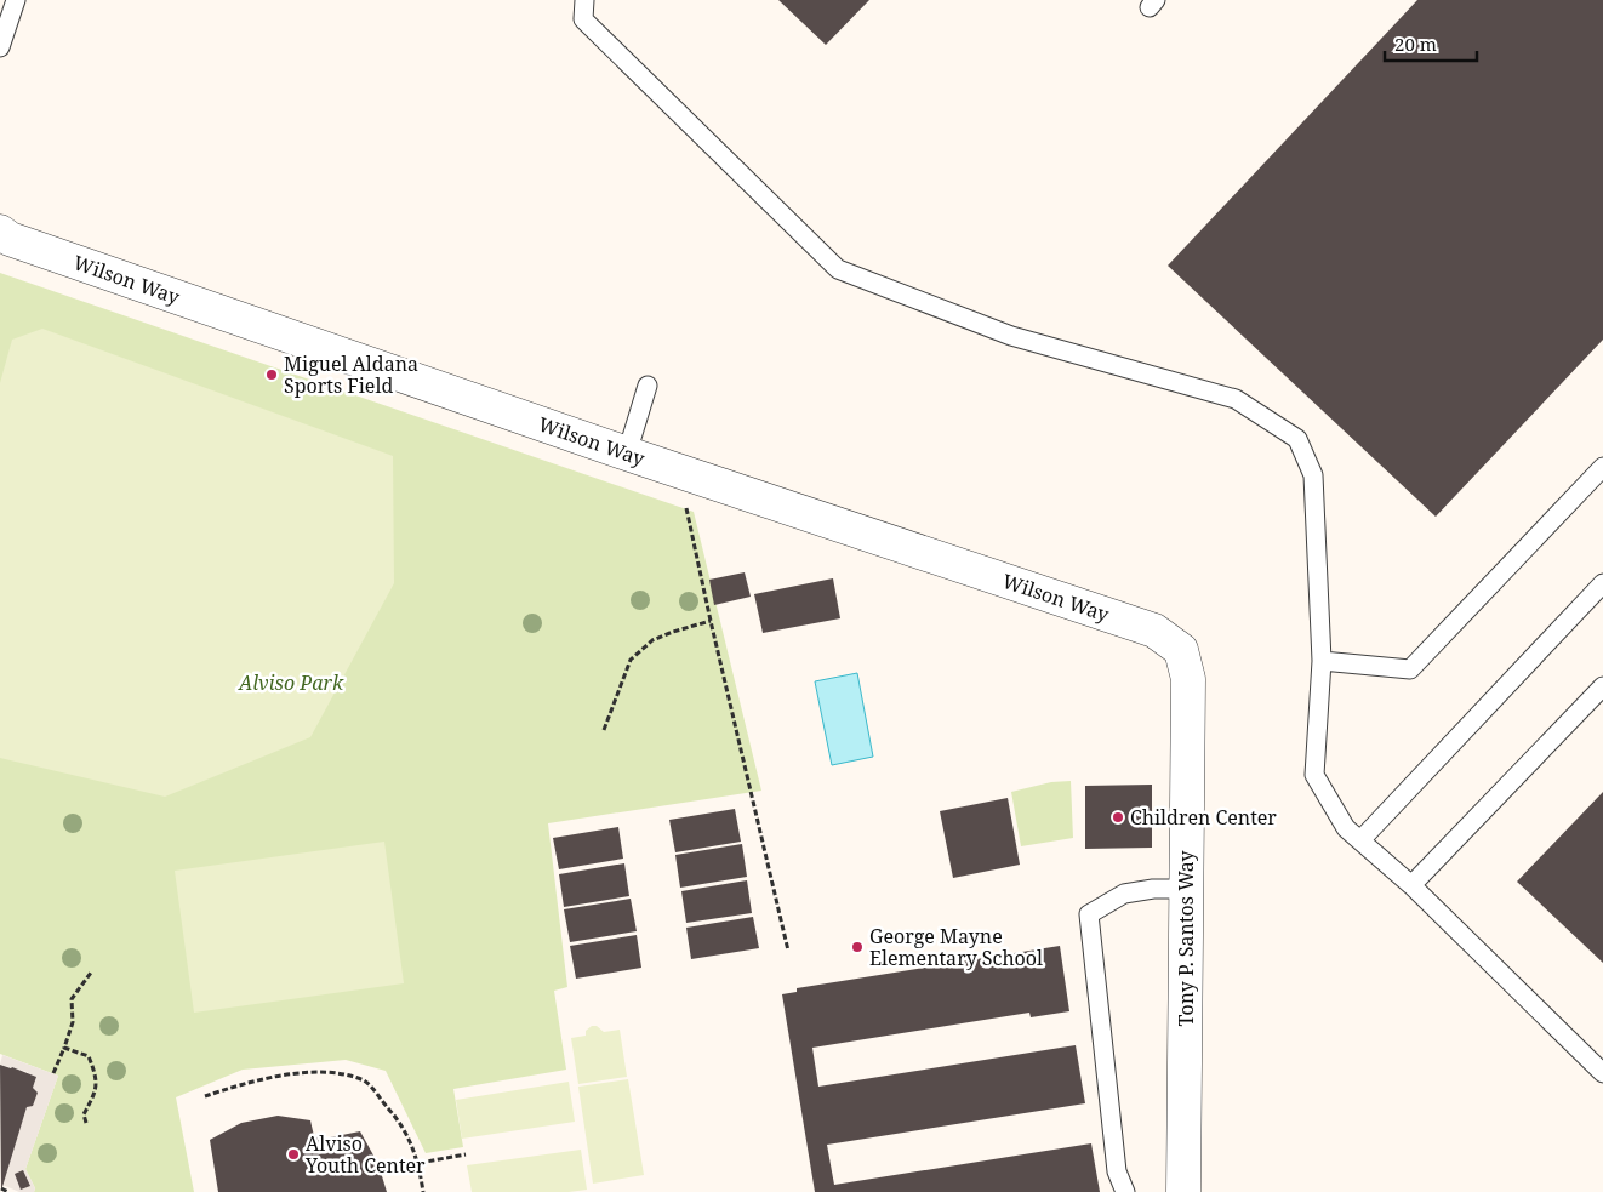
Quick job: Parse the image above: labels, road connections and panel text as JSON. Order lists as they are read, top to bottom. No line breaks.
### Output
{"streets":{"street":["Wilson Way","Tony P. Santos Way"]},"crossings":[["Wilson Way","Tony P. Santos Way"]],"parks":["Alviso Park"],"places":["Miguel Aldana Sports Field","Children Center","George Mayne Elementary School","Alviso Youth Center"],"scale_bar":"20 m"}
